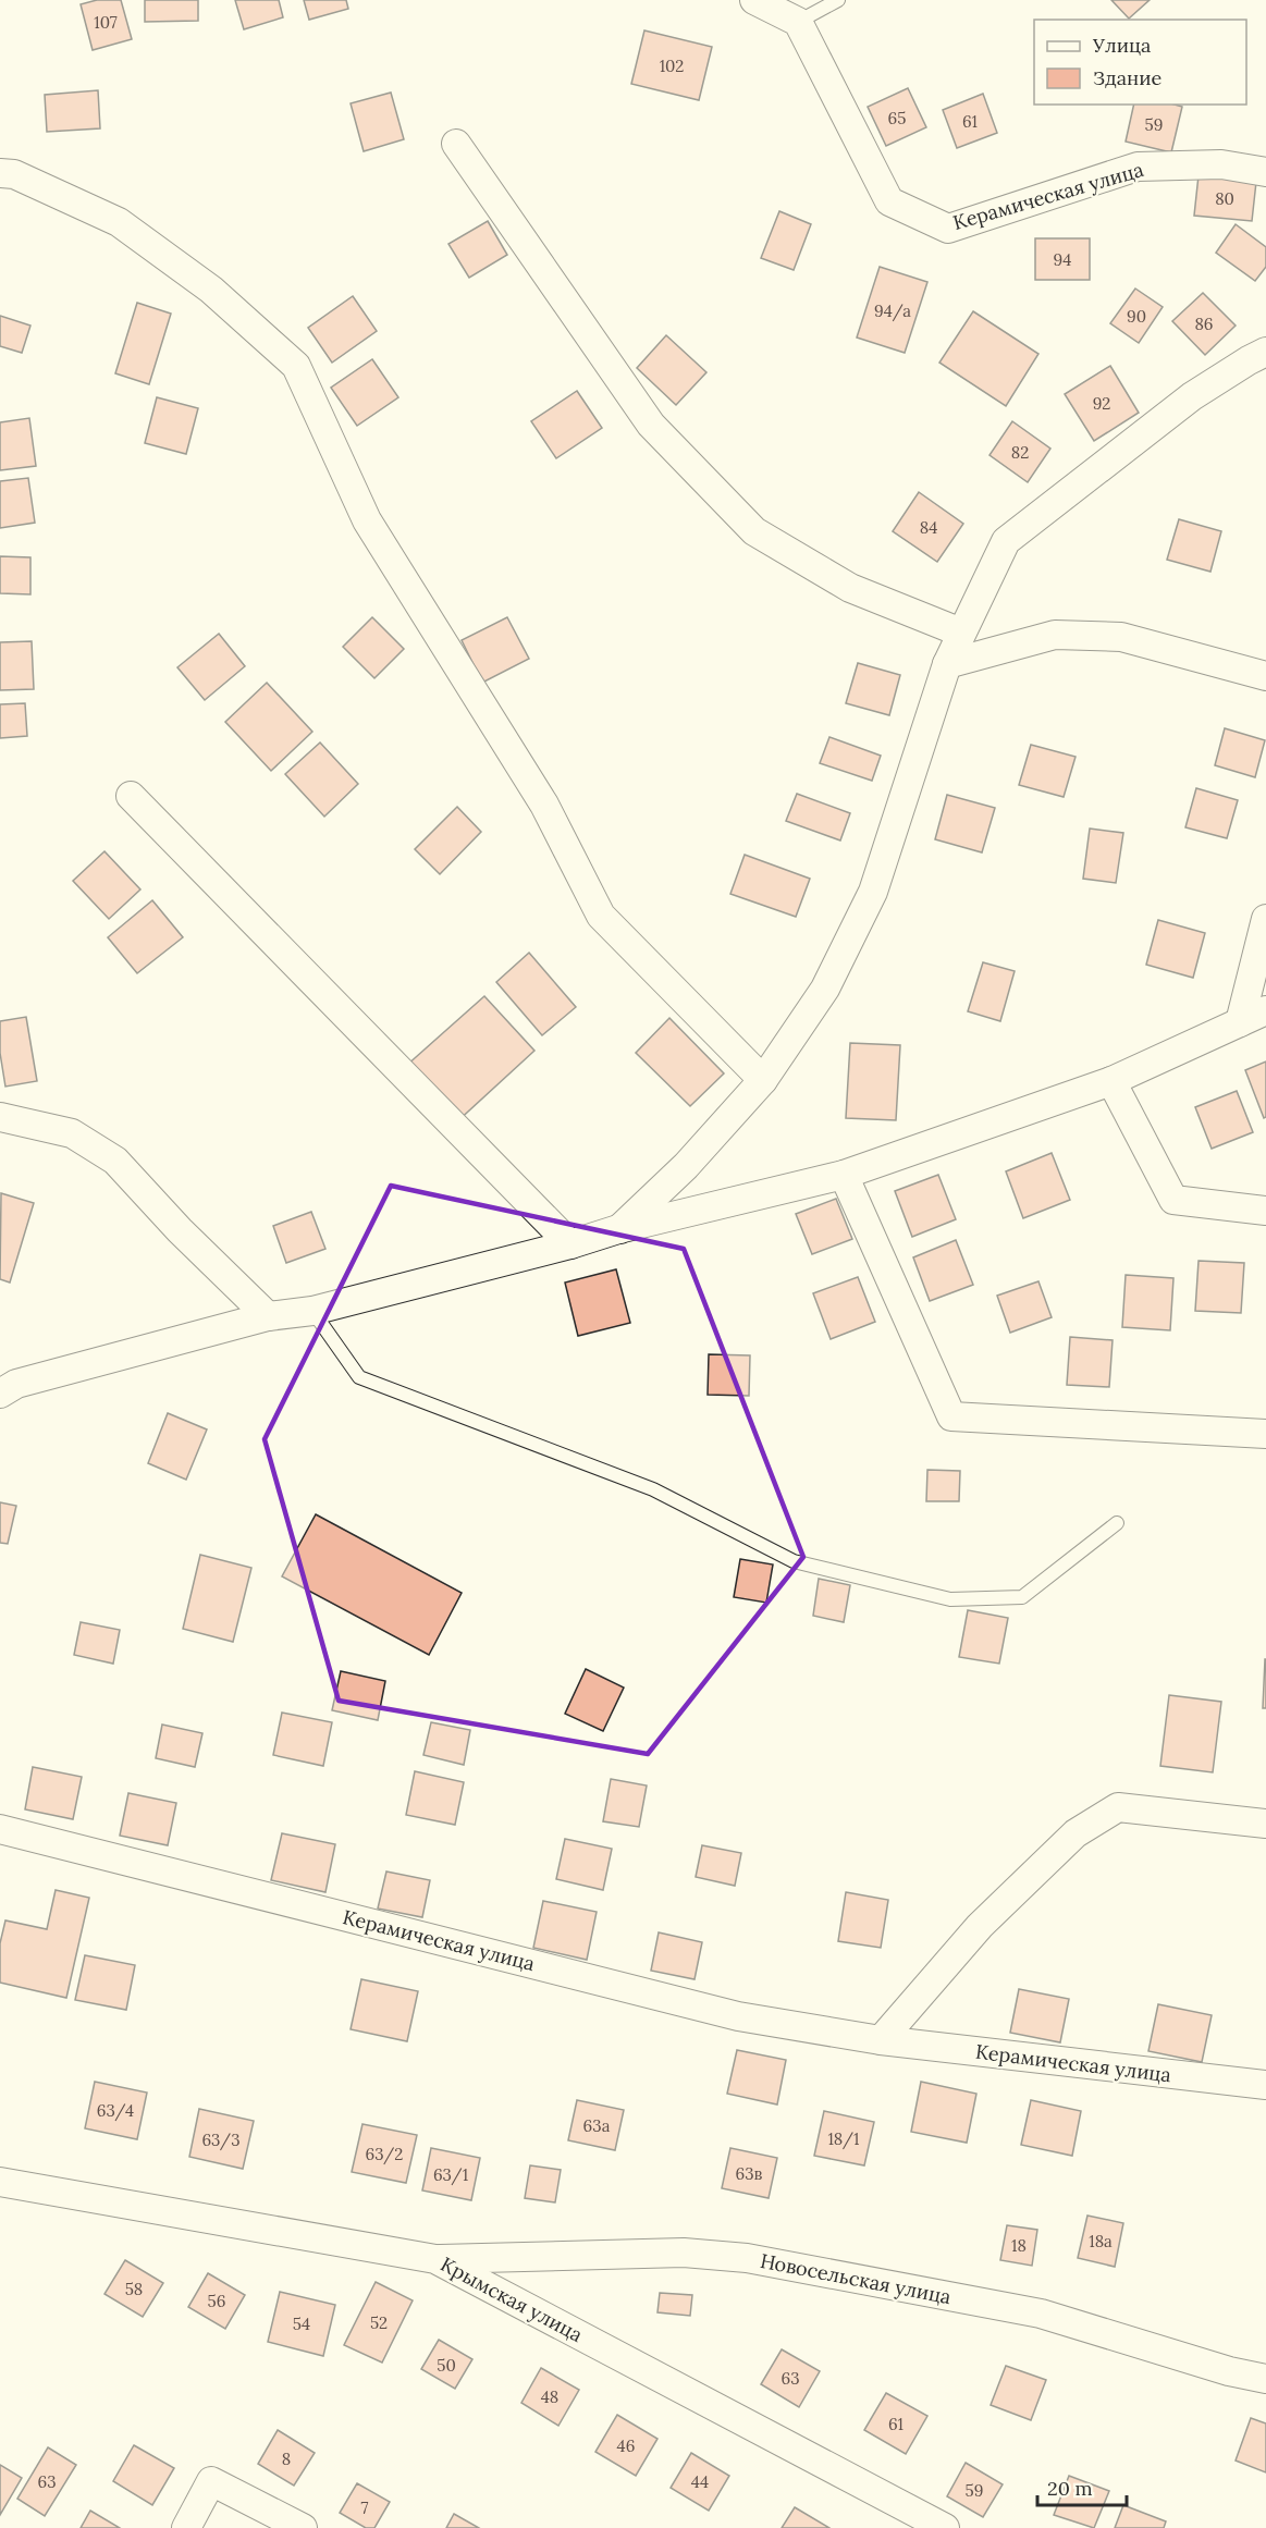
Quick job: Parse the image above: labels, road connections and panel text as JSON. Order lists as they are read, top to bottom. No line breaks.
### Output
{"streets":{"street":["Керамическая улица","Новосельская улица","Крымская улица"]},"crossings":[["Новосельская улица","Крымская улица"]],"house_numbers":["107","102","65","61","59","80","94","94/а","90","86","92","82","84","63/4","63а","18/1","63/3","63/2","63в","63/1","18а","18","58","56","52","54","50","63","48","61","46","8","63","44","59","7"],"legend":["Улица","Здание"],"scale_bar":"20 m"}
